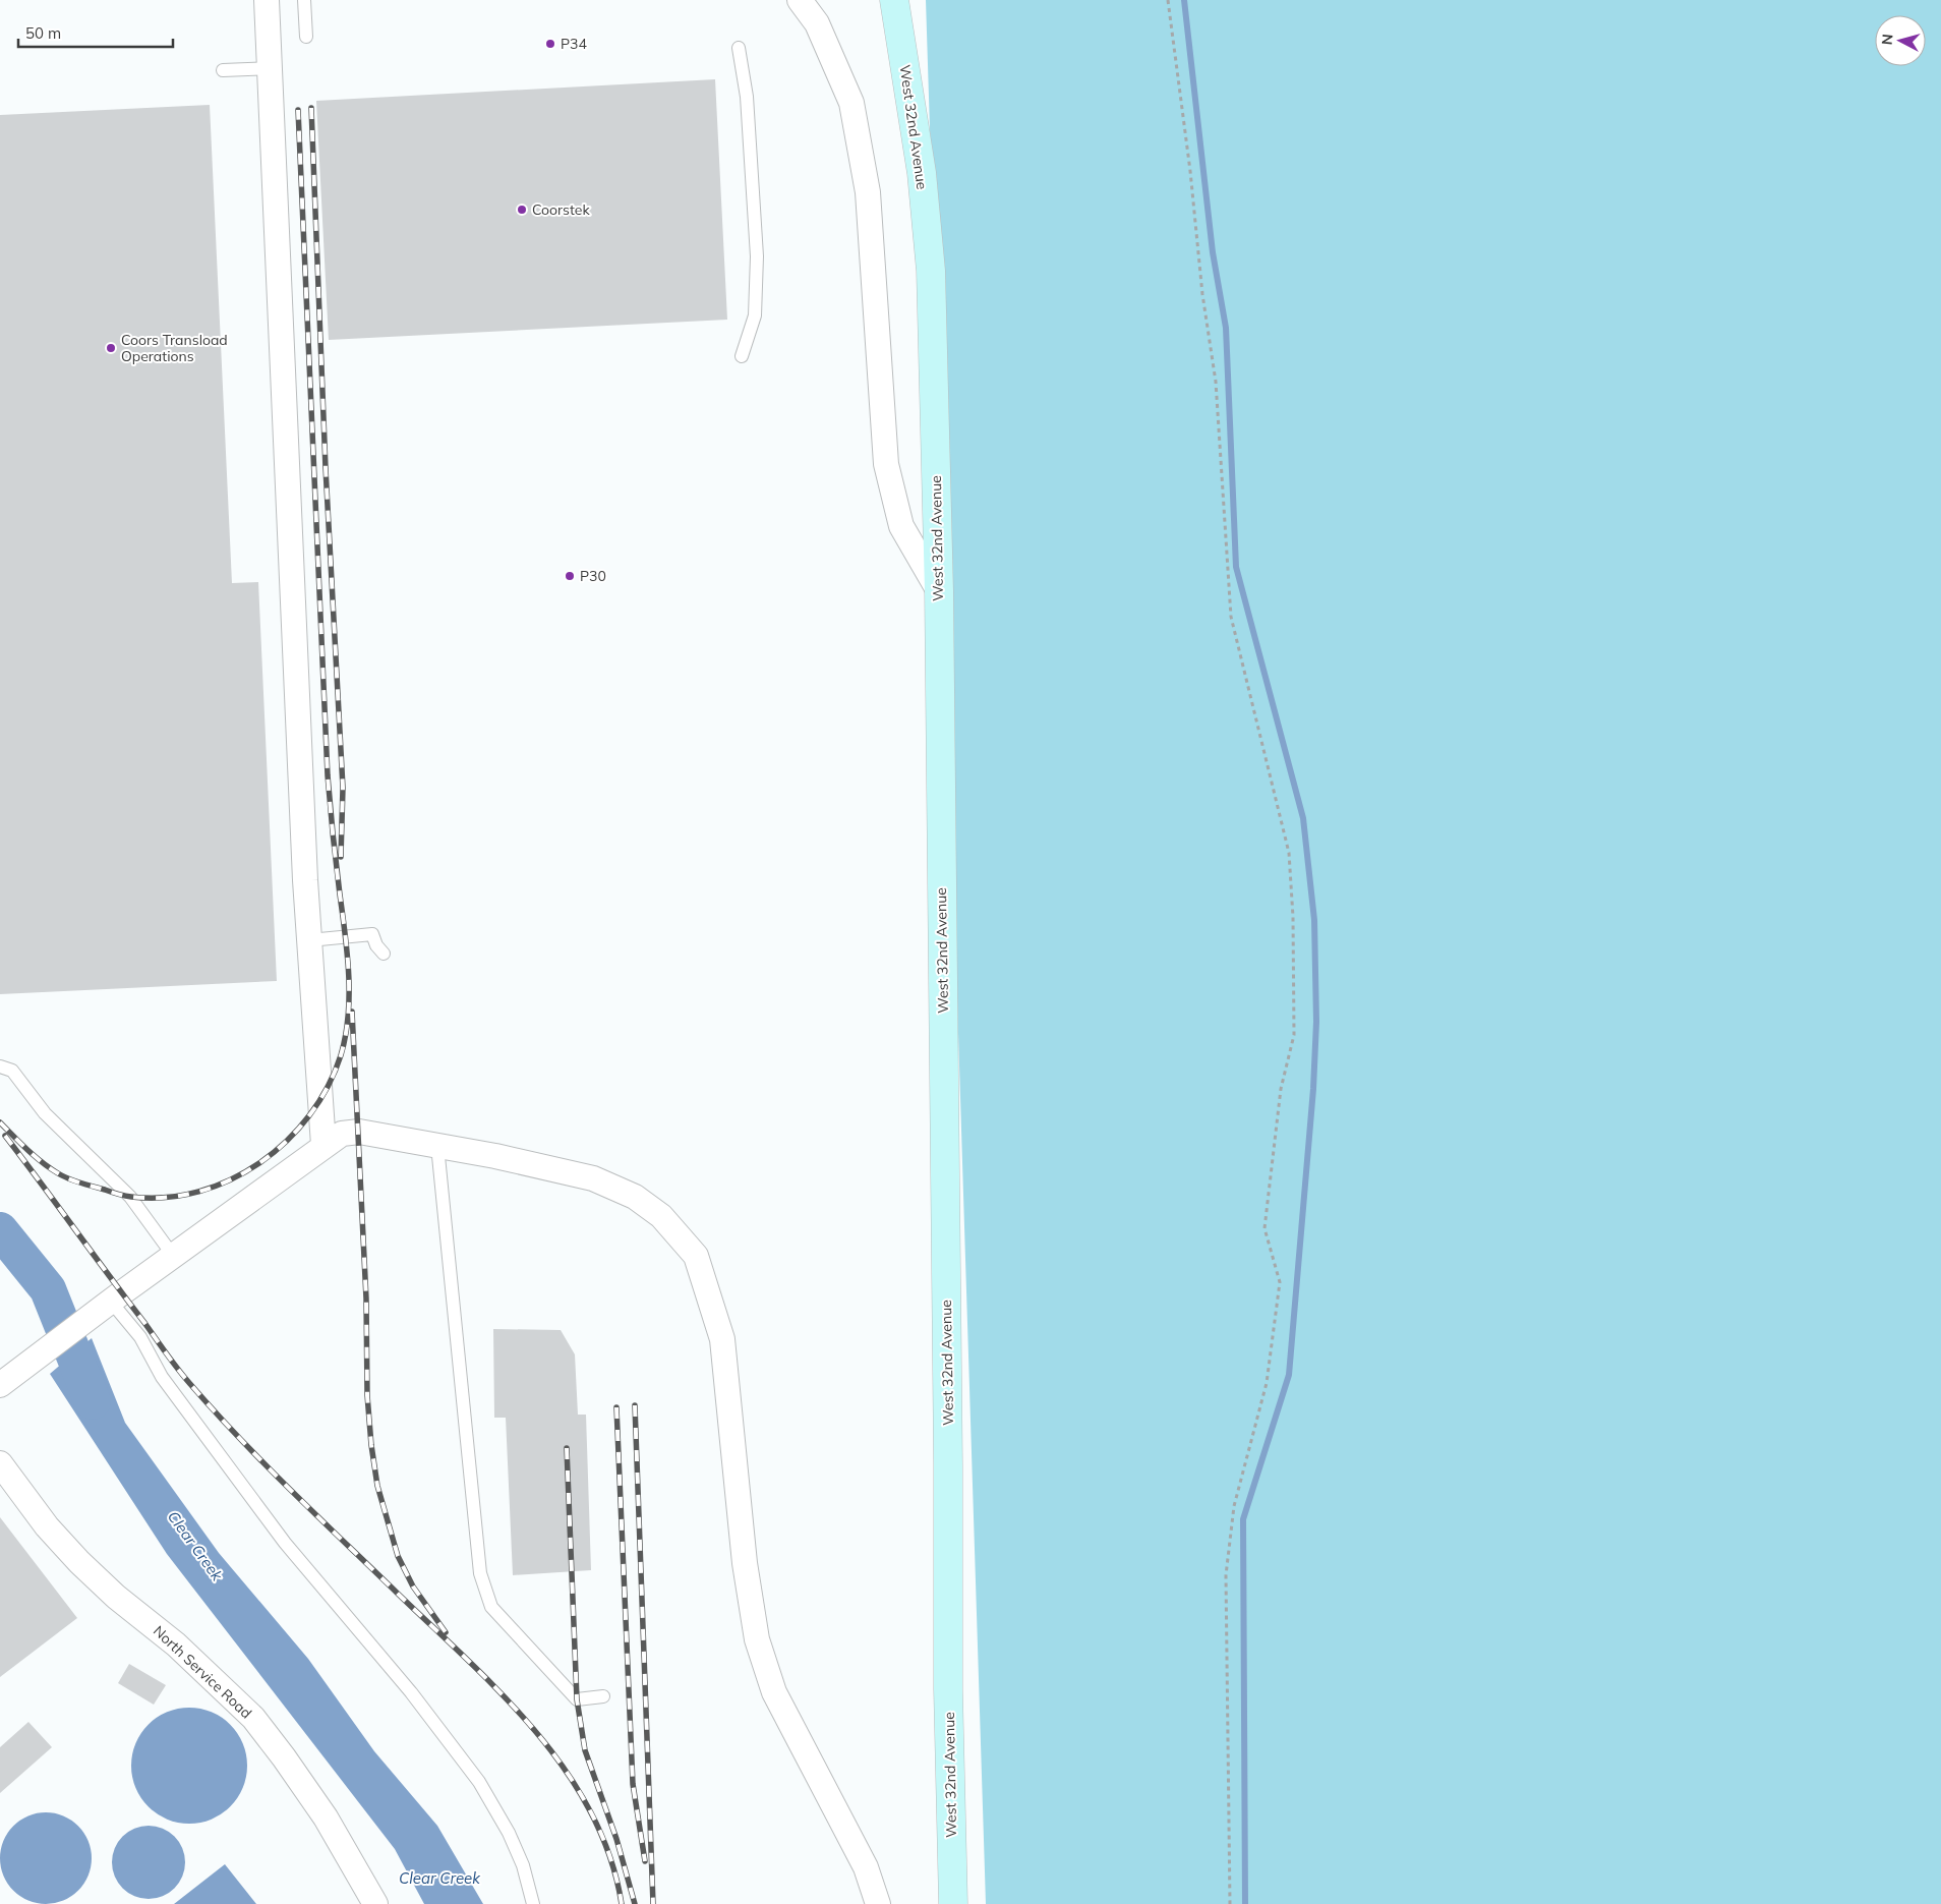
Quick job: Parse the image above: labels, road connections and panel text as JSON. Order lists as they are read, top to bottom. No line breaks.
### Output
{"streets":{"street":["West 32nd Avenue","North Service Road"]},"water":["Clear Creek"],"places":["P34","Coorstek","Coors Transload Operations","P30"],"scale_bar":"50 m","north":"left"}
